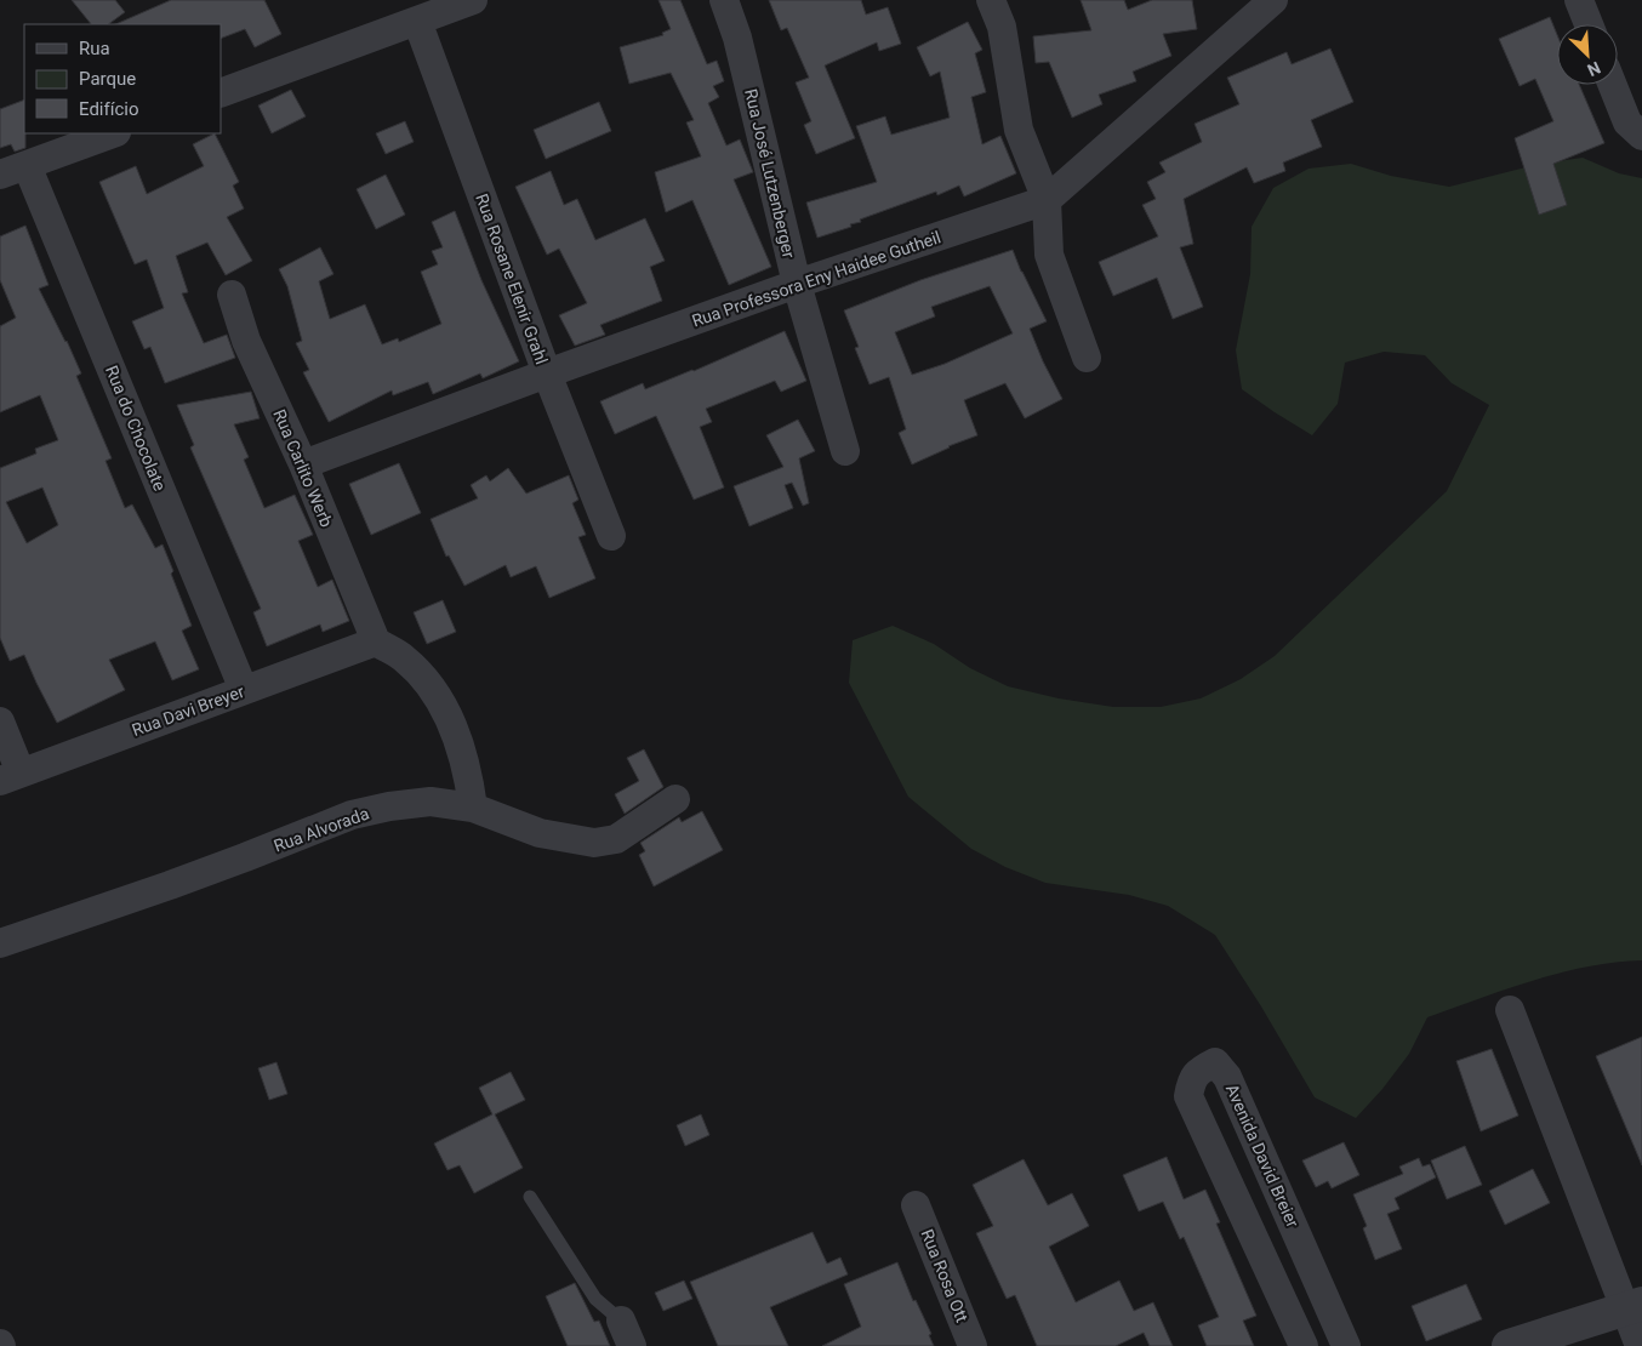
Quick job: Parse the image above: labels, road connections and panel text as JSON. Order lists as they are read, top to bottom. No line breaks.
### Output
{"streets":{"street":["Rua José Lutzenberger","Rua Rosane Elenir Grahl","Rua Professora Eny Haidee Gutheil","Rua do Chocolate","Rua Carlito Werb","Rua Davi Breyer","Rua Alvorada","Avenida David Breier","Rua Rosa Ott"]},"crossings":[["Rua José Lutzenberger","Rua Professora Eny Haidee Gutheil"],["Rua Rosane Elenir Grahl","Rua Professora Eny Haidee Gutheil"],["Rua Professora Eny Haidee Gutheil","Rua Carlito Werb"],["Rua do Chocolate","Rua Davi Breyer"],["Rua Carlito Werb","Rua Davi Breyer"]],"legend":["Rua","Parque","Edifício"],"north":"bottom right"}
